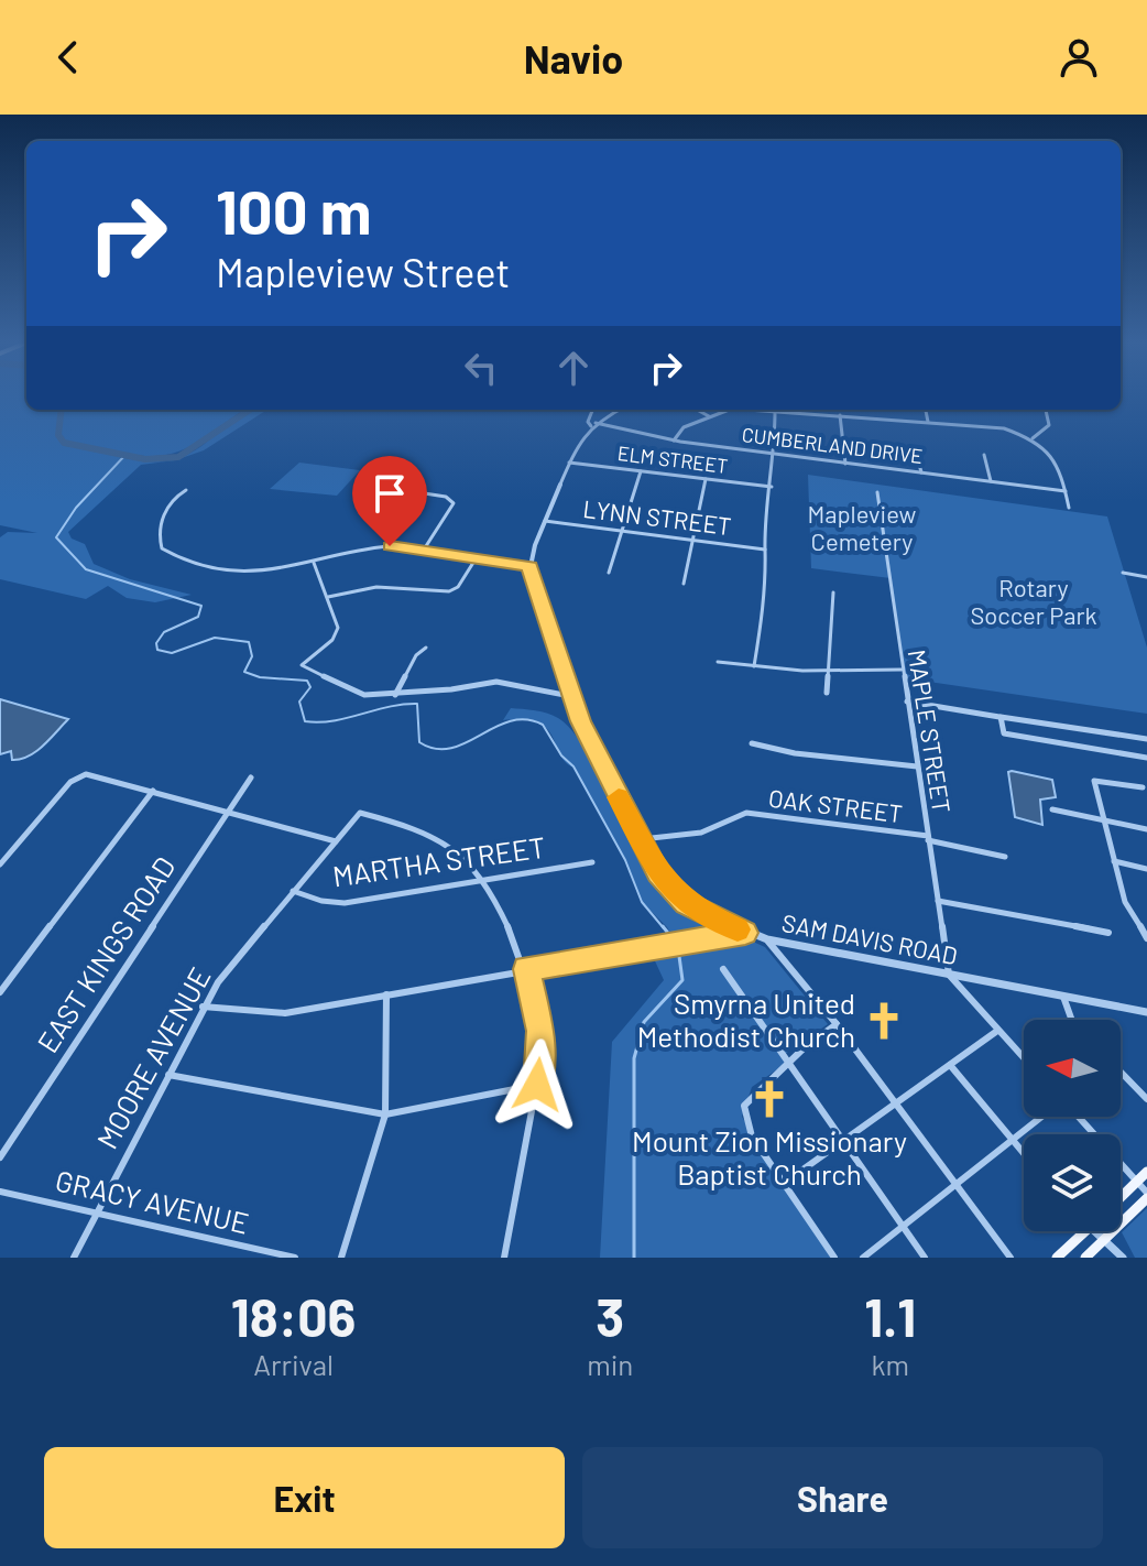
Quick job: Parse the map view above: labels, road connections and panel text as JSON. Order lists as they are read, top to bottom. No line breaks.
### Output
{"streets":{"street":["CUMBERLAND DRIVE","ELM STREET","LYNN STREET","MAPLE STREET","OAK STREET","MARTHA STREET","SAM DAVIS ROAD","EAST KINGS ROAD","MOORE AVENUE","GRACY AVENUE"]},"crossings":[["MAPLE STREET","OAK STREET"],["MAPLE STREET","SAM DAVIS ROAD"],["OAK STREET","SAM DAVIS ROAD"],["MARTHA STREET","EAST KINGS ROAD"],["MARTHA STREET","MOORE AVENUE"],["MOORE AVENUE","GRACY AVENUE"]],"parks":["Mapleview Cemetery","Rotary Soccer Park"],"places":{"church":["Smyrna United Methodist Church","Mount Zion Missionary Baptist Church"]},"north":"left","page":{"header":"Navio","turn":["100 m","Mapleview Street"],"eta":["18:06","Arrival","3","min","1.1","km"],"buttons":["Exit","Share"]}}
